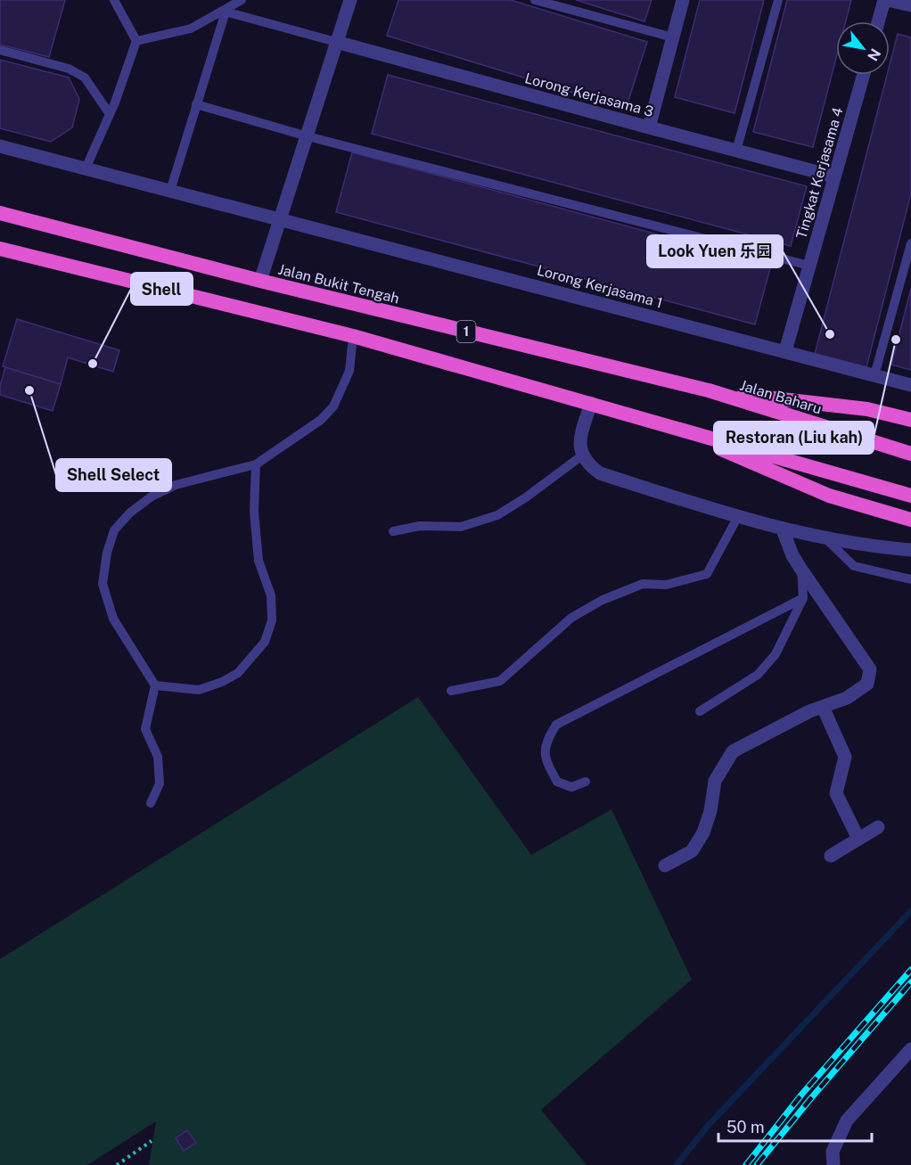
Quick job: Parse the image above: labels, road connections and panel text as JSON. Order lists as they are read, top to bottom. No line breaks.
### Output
{"streets":{"highway":["Jalan Bukit Tengah","1","Jalan Baharu"],"street":["Lorong Kerjasama 3","Tingkat Kerjasama 4","Lorong Kerjasama 1"]},"crossings":[["Lorong Kerjasama 3","Tingkat Kerjasama 4"],["Tingkat Kerjasama 4","Lorong Kerjasama 1"],["Jalan Bukit Tengah","Jalan Baharu"]],"places":["Look Yuen 乐园","Restoran (Liu kah)","Shell","Shell Select"],"scale_bar":"50 m","north":"bottom right"}
